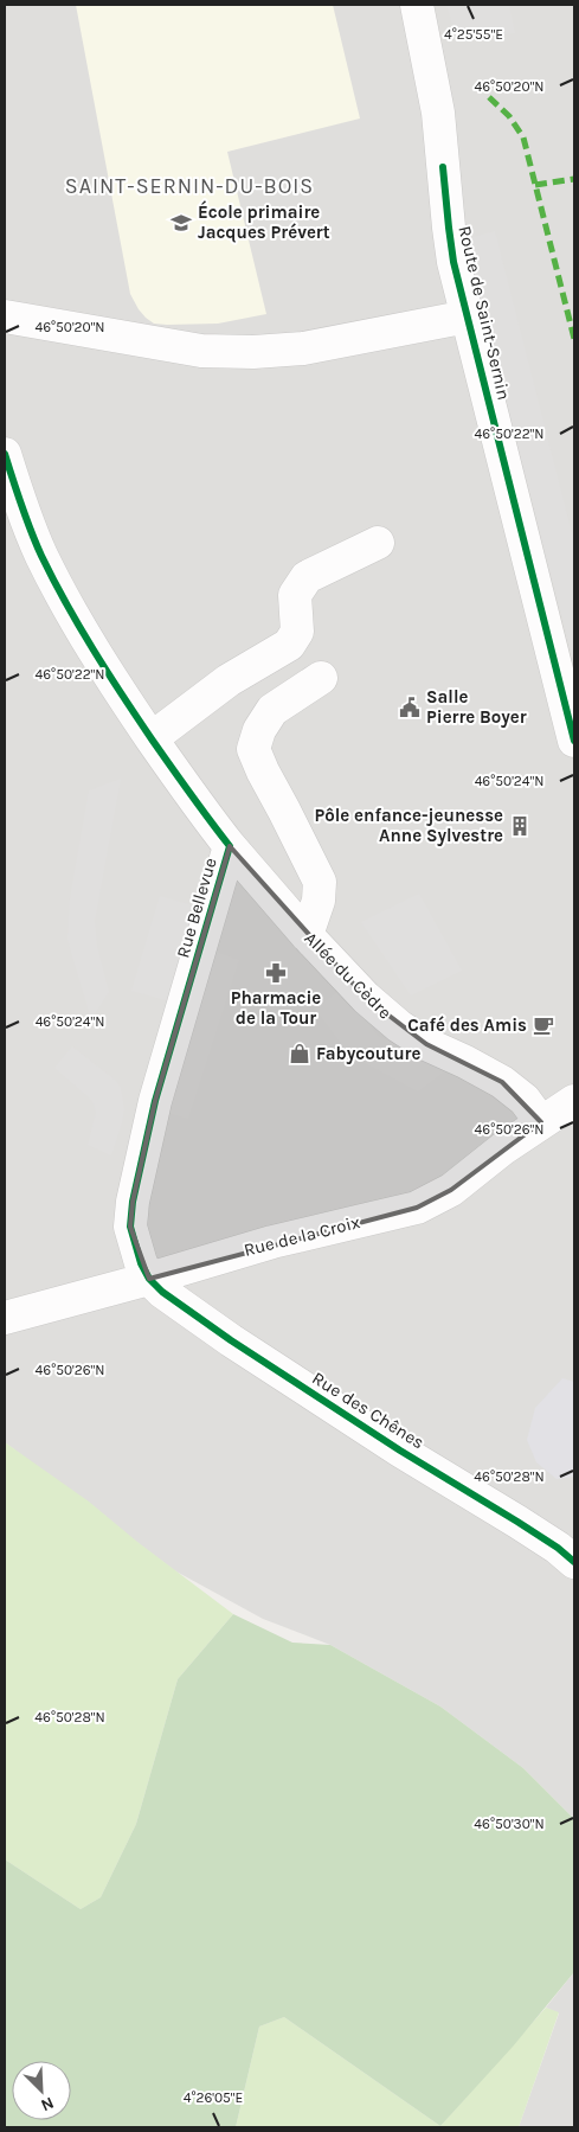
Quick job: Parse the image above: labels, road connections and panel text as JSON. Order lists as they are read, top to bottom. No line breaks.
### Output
{"streets":{"street":["Route de Saint-Sernin","Rue Bellevue","Allée du Cèdre","Rue de la Croix","Rue des Chênes"]},"crossings":[["Rue Bellevue","Allée du Cèdre"],["Rue Bellevue","Rue de la Croix"],["Rue Bellevue","Rue des Chênes"],["Allée du Cèdre","Rue de la Croix"],["Rue de la Croix","Rue des Chênes"]],"districts":["SAINT-SERNIN-DU-BOIS"],"places":{"school or university":["École primaire Jacques Prévert"],"public building":["Salle Pierre Boyer"],"building":["Pôle enfance-jeunesse Anne Sylvestre"],"pharmacy":["Pharmacie de la Tour"],"cafe":["Café des Amis"],"shop":["Fabycouture"]},"north":"bottom right","coordinates":["4°25'55\"E","46°50'20\"N","46°50'22\"N","46°50'24\"N","46°50'26\"N","46°50'28\"N","46°50'30\"N","4°26'05\"E"]}
